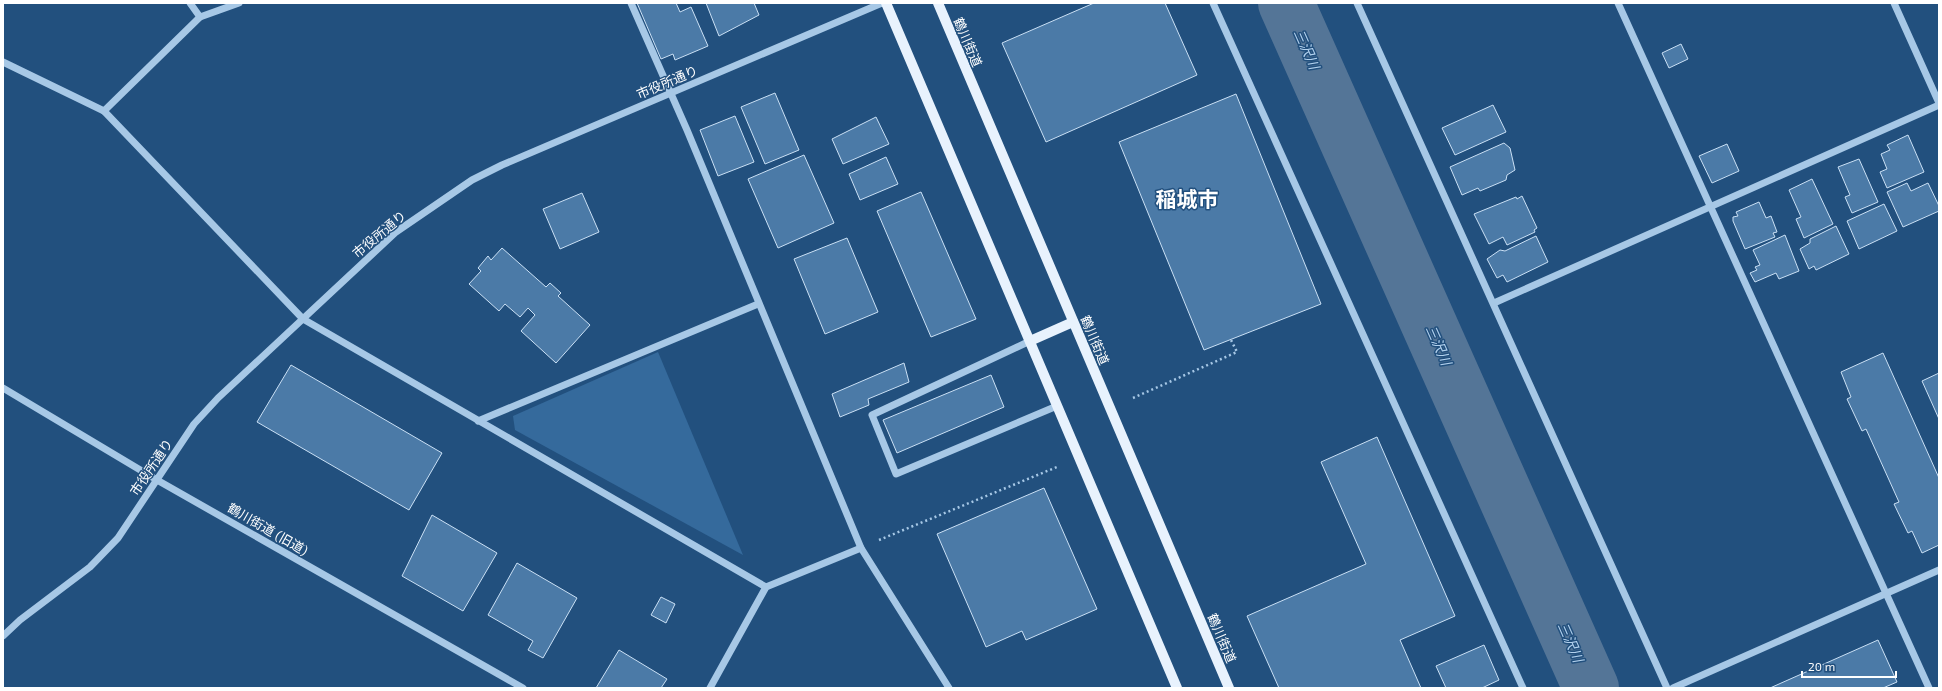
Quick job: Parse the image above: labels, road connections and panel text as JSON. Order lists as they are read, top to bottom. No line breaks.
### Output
{"streets":{"main road":["鶴川街道"],"street":["市役所通り","鶴川街道 (旧道)"]},"crossings":[["市役所通り","鶴川街道 (旧道)"]],"districts":["稲城市"],"water":["三沢川"],"scale_bar":"20 m"}
